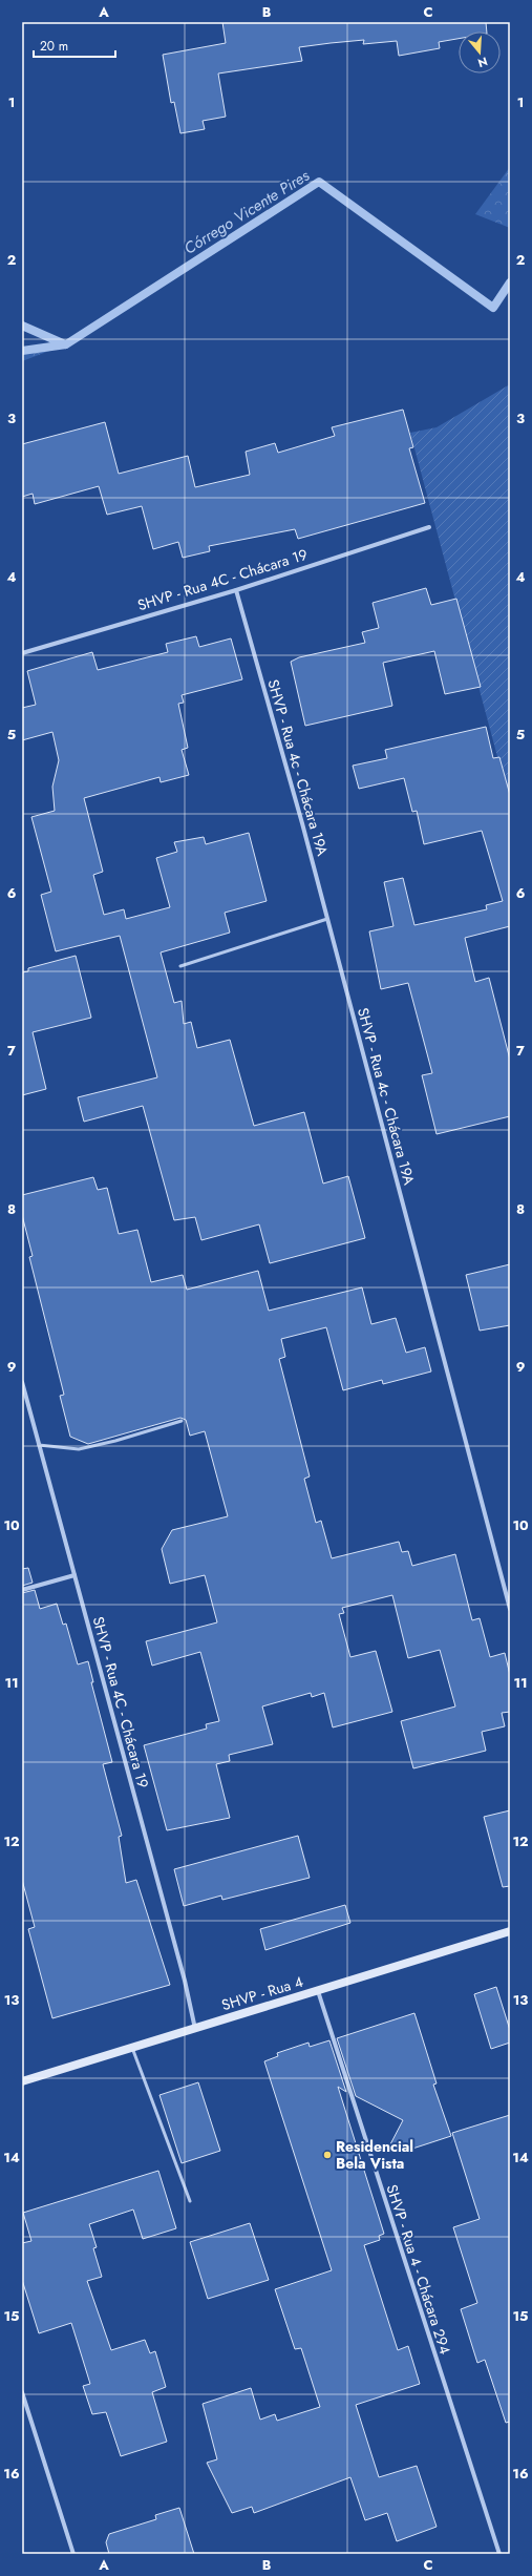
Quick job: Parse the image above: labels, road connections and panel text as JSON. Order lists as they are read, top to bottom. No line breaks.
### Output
{"streets":{"street":["SHVP - Rua 4C - Chácara 19","SHVP - Rua 4c - Chácara 19A","SHVP - Rua 4","SHVP - Rua 4 - Chácara 294"]},"crossings":[["SHVP - Rua 4C - Chácara 19","SHVP - Rua 4c - Chácara 19A"],["SHVP - Rua 4C - Chácara 19","SHVP - Rua 4"],["SHVP - Rua 4","SHVP - Rua 4 - Chácara 294"]],"water":["Córrego Vicente Pires"],"places":["Residencial Bela Vista"],"scale_bar":"20 m","north":"bottom","grid":{"columns":["A","B","C"],"rows":["1","2","3","4","5","6","7","8","9","10","11","12","13","14","15","16"]}}
